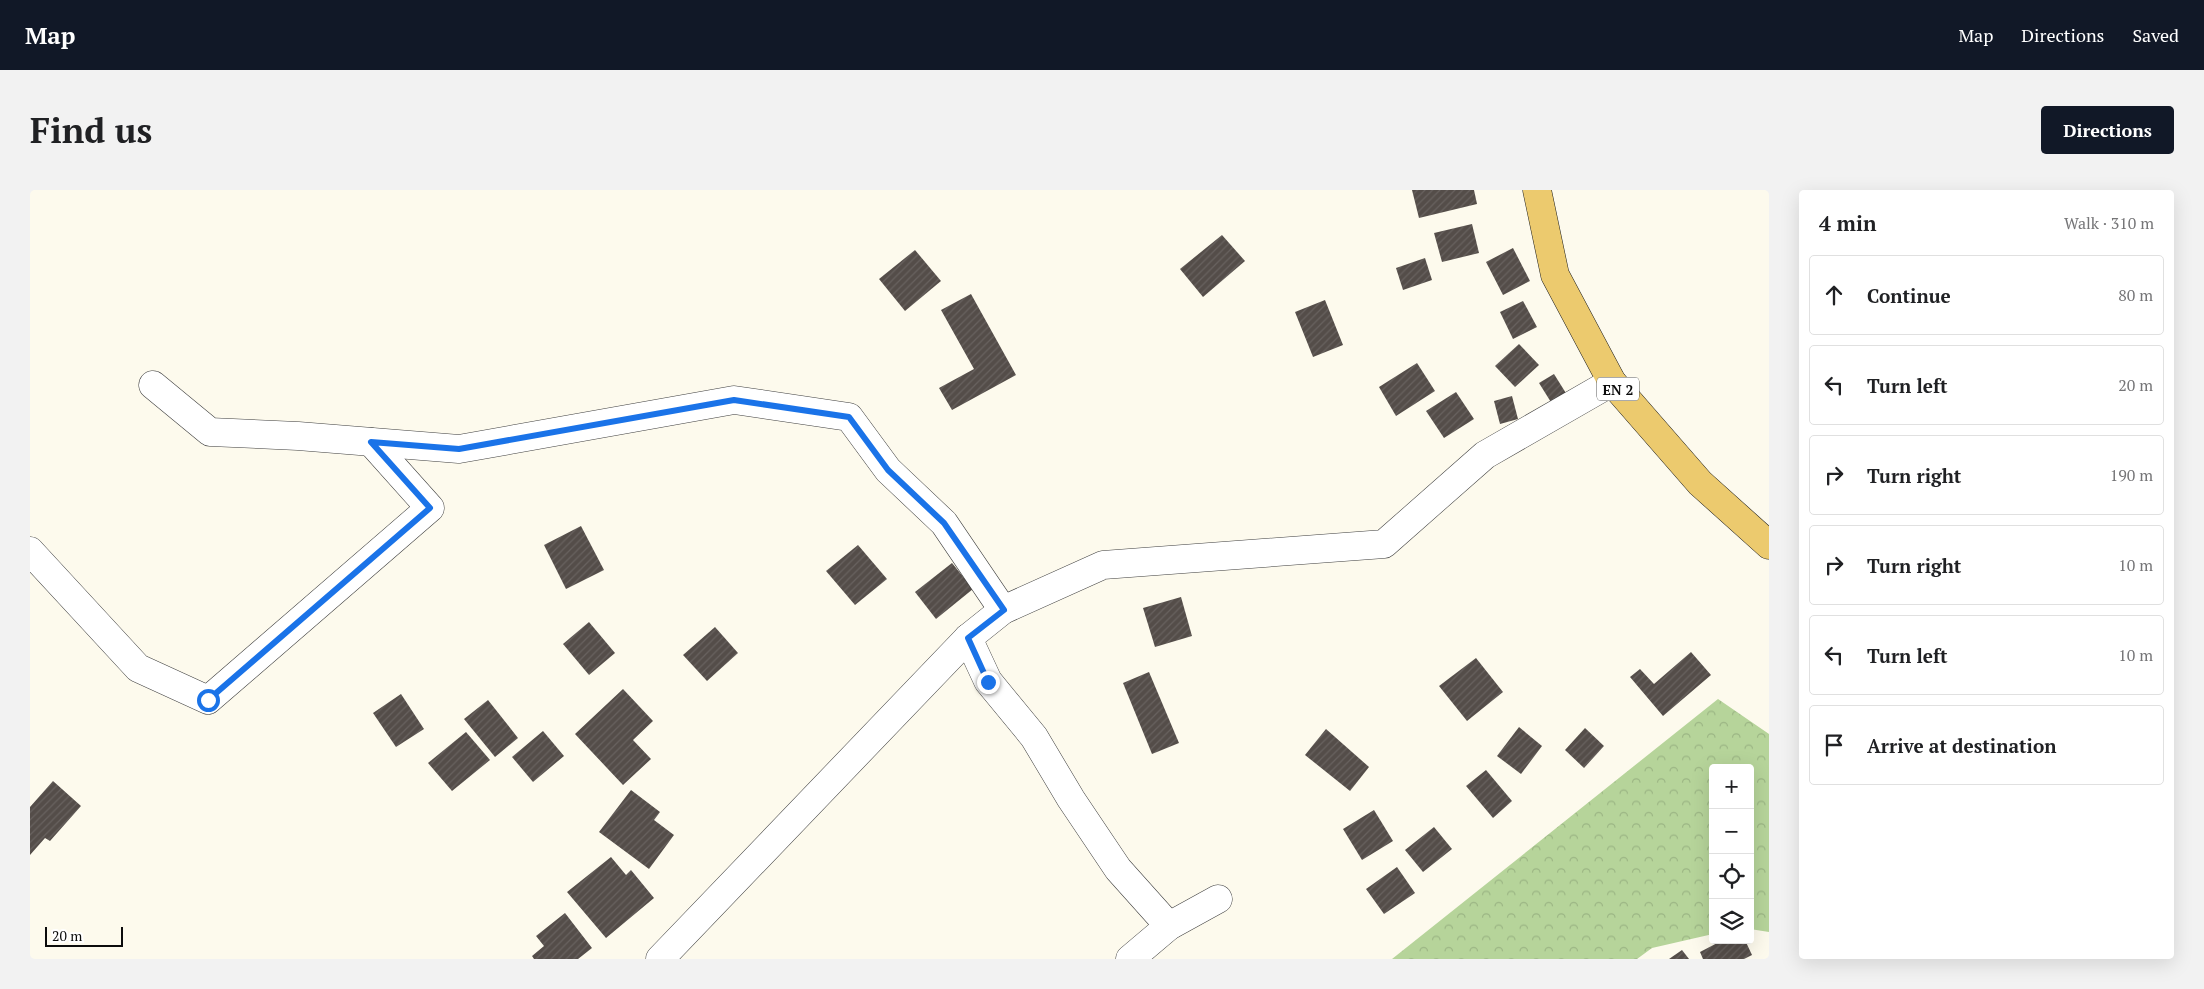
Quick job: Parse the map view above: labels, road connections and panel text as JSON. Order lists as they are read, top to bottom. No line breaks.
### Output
{"streets":{"main road":["EN 2"]},"scale_bar":"20 m","page":{"header":"Map","nav":["Map","Directions","Saved"],"buttons":"Directions","title":"Find us","heading":["4 min","Walk · 310 m"],"list":[["Continue","80 m"],["Turn left","20 m"],["Turn right","190 m"],["Turn right","10 m"],["Turn left","10 m"],"Arrive at destination"],"map_buttons":["+","−"],"scale":"20 m"}}
